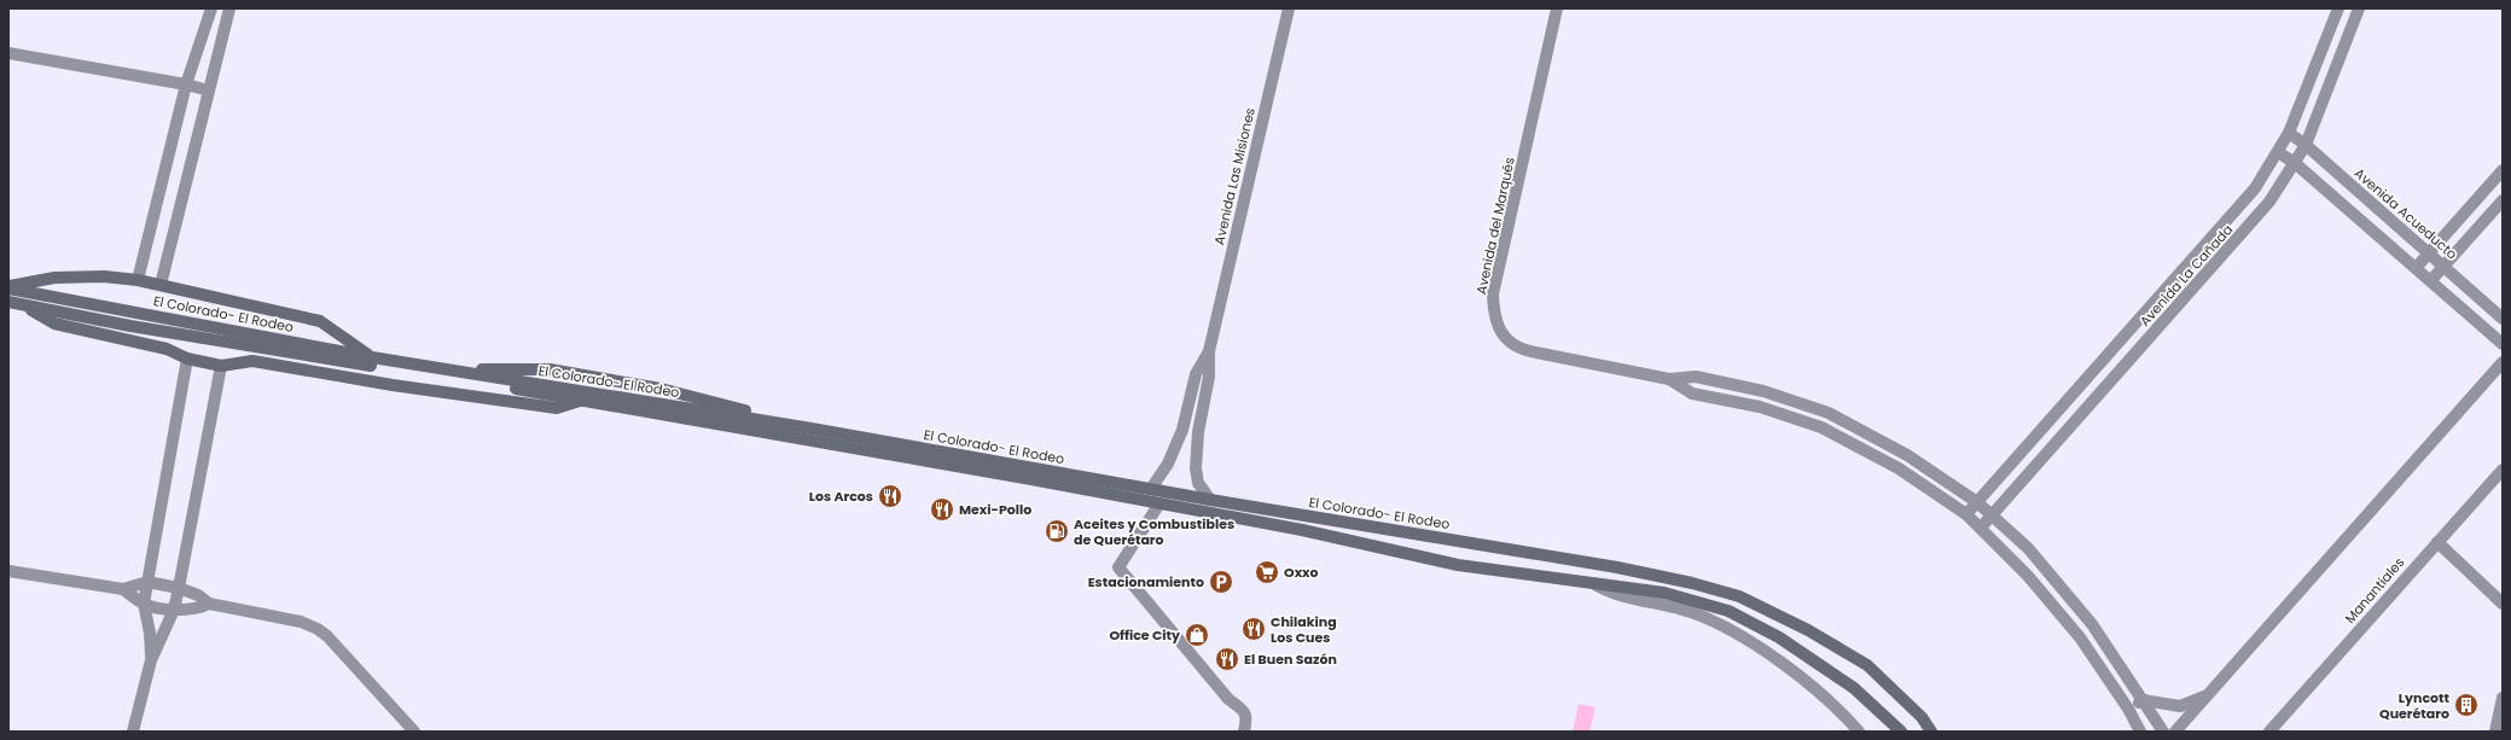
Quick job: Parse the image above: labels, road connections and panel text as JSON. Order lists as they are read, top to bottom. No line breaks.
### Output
{"streets":{"main road":["El Colorado- El Rodeo"],"street":["Avenida Las Misiones","Avenida Acueducto","Avenida del Marqués","Avenida La Cañada","Manantiales"]},"crossings":[["Avenida Las Misiones","El Colorado- El Rodeo"],["Avenida Acueducto","Avenida La Cañada"],["Avenida del Marqués","Avenida La Cañada"]],"places":{"restaurant":["Los Arcos","Mexi-Pollo","Chilaking Los Cues","El Buen Sazón"],"fuel station":["Aceites y Combustibles de Querétaro"],"supermarket":["Oxxo"],"parking":["Estacionamiento"],"shop":["Office City"],"building":["Lyncott Querétaro"]}}
